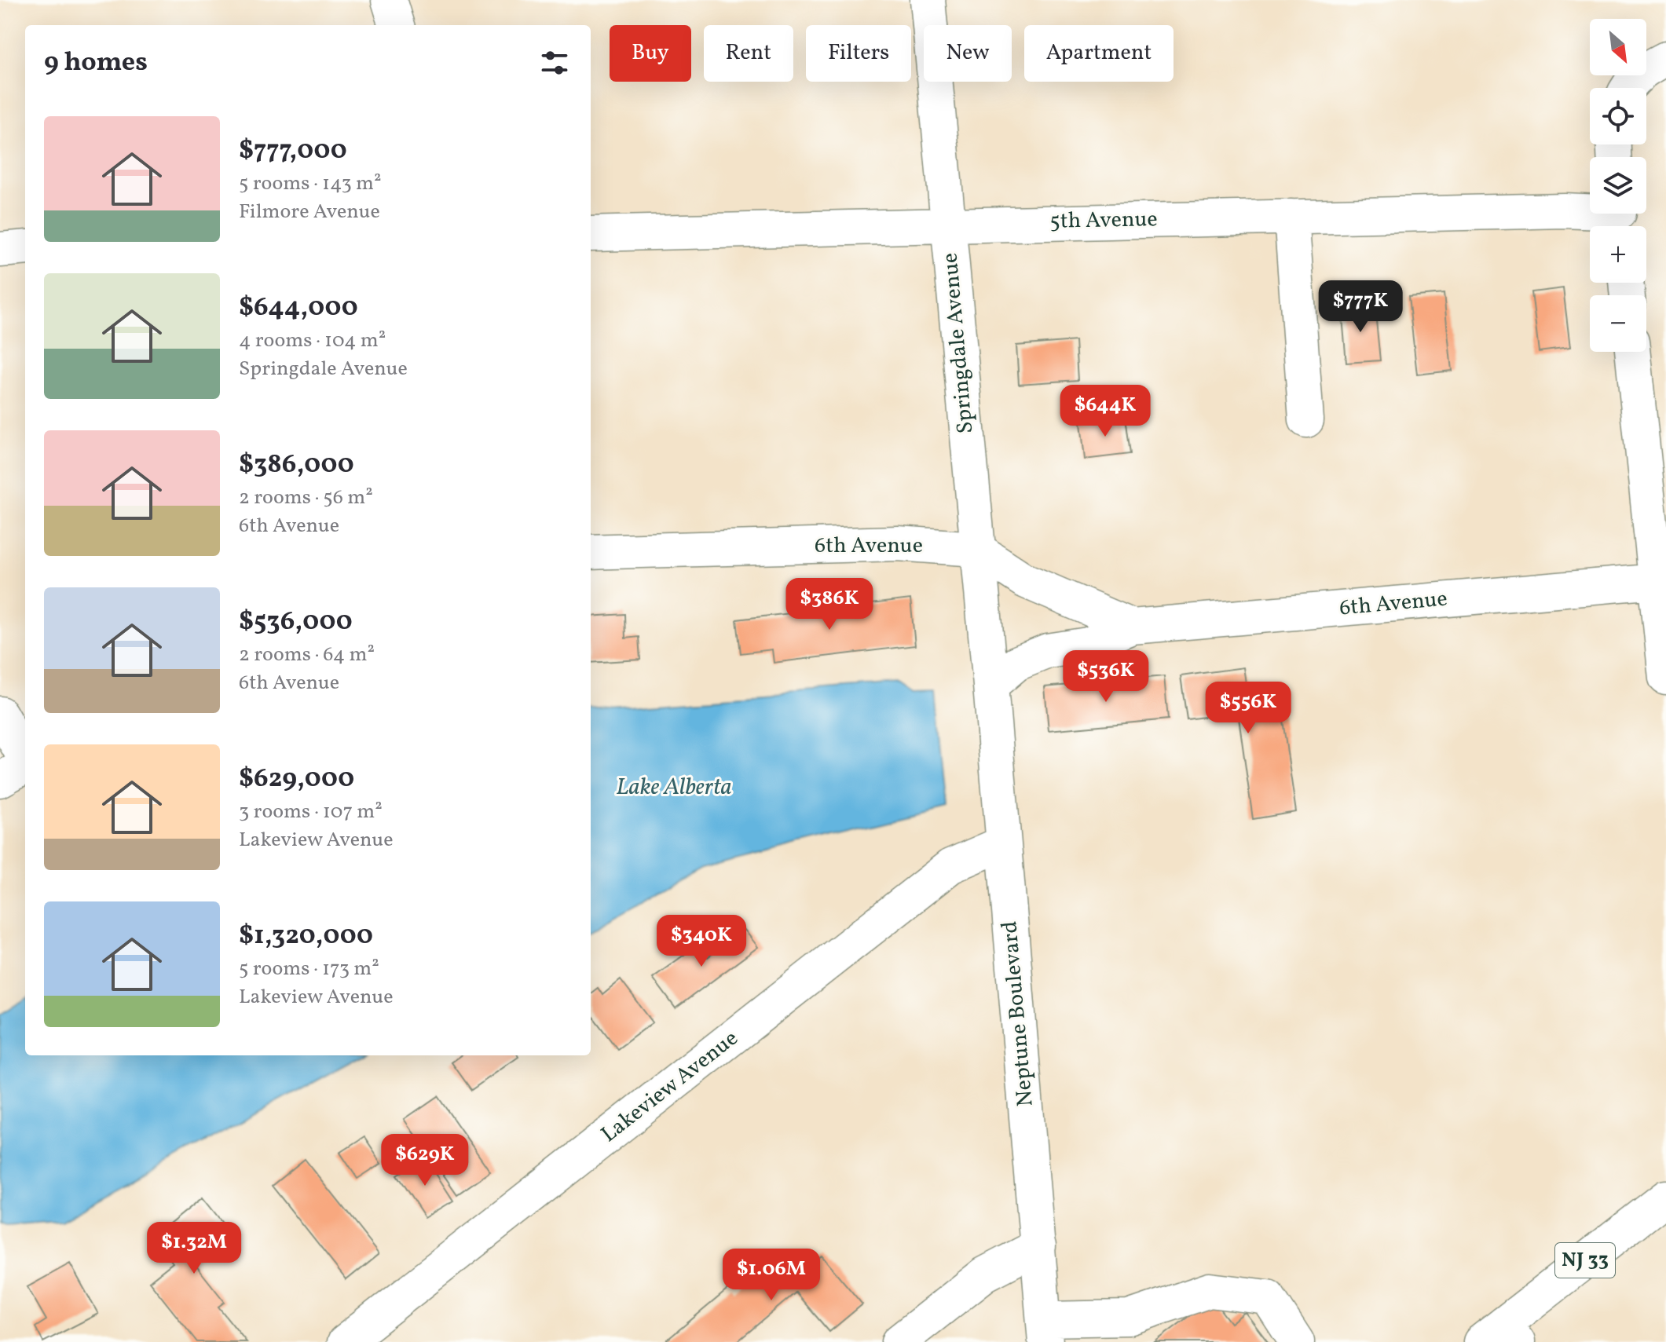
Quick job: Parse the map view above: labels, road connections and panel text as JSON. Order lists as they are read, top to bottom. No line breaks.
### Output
{"streets":{"main road":["5th Avenue","Springdale Avenue","6th Avenue","Neptune Boulevard","Lakeview Avenue","NJ 33"]},"crossings":[["5th Avenue","Springdale Avenue"],["Springdale Avenue","6th Avenue"],["Springdale Avenue","Neptune Boulevard"],["6th Avenue","Neptune Boulevard"],["Neptune Boulevard","Lakeview Avenue"]],"water":["Lake Alberta"],"north":"bottom right","page":{"map_buttons":["+","−"],"chip":["Buy","Rent","Filters","New","Apartment"],"heading":"9 homes","list":[{"name":"$777,000","note":"5 rooms · 143 m² · Filmore Avenue"},{"name":"$644,000","note":"4 rooms · 104 m² · Springdale Avenue"},{"name":"$386,000","note":"2 rooms · 56 m² · 6th Avenue"},{"name":"$536,000","note":"2 rooms · 64 m² · 6th Avenue"},{"name":"$629,000","note":"3 rooms · 107 m² · Lakeview Avenue"},{"name":"$1,320,000","note":"5 rooms · 173 m² · Lakeview Avenue"}],"price":["$777K","$644K","$386K","$536K","$556K","$340K","$629K","$1.32M","$1.06M"]}}
